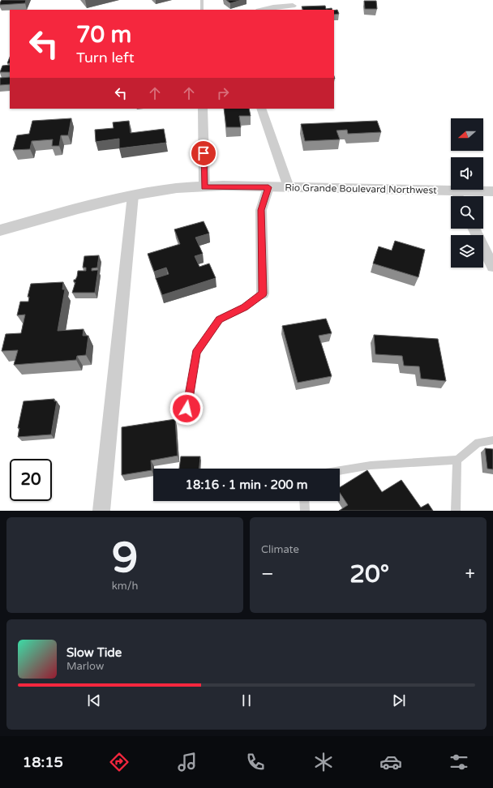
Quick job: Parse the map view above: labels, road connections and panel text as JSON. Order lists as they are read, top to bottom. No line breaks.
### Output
{"streets":{"street":["Rio Grande Boulevard Northwest"]},"north":"left","page":{"turn":["70 m","Turn left"],"limit":"20","trip":"18:16 · 1 min · 200 m","tile":[["9","km/h"],"Climate"],"heat":["−","20°","+"],"song":["Slow Tide","Marlow"],"tabs":"18:15"}}
